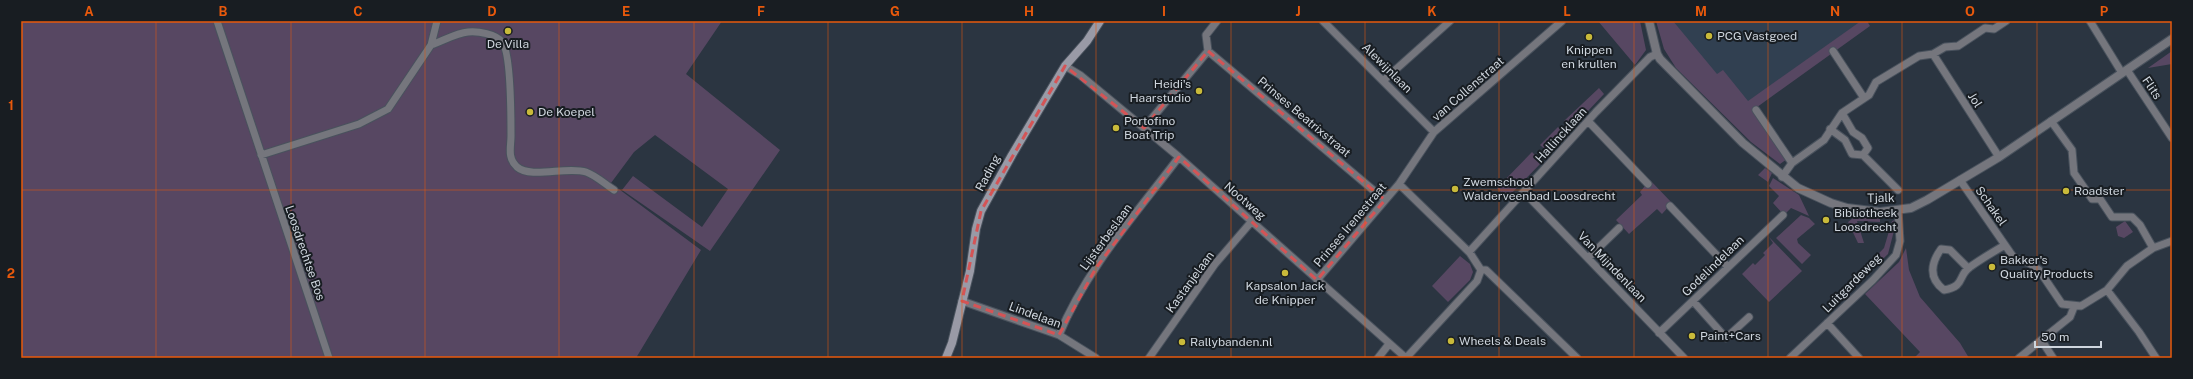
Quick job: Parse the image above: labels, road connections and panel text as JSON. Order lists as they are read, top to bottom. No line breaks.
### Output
{"streets":{"main road":["Rading"],"street":["Alewijnlaan","Flits","van Collenstraat","Jol","Prinses Beatrixstraat","Hallincklaan","Tjalk","Nootweg","Schakel","Prinses Irenestraat","Lijsterbeslaan","Loosdrechtse Bos","Godelindelaan","Van Mijndenlaan","Kastanjelaan","Luitgardeweg","Lindelaan"]},"crossings":[["Alewijnlaan","van Collenstraat"],["Flits","Tjalk"],["van Collenstraat","Prinses Irenestraat"],["Jol","Tjalk"],["Prinses Beatrixstraat","Prinses Irenestraat"],["Hallincklaan","Tjalk"],["Hallincklaan","Van Mijndenlaan"],["Rading","Nootweg"],["Rading","Lindelaan"],["Tjalk","Schakel"],["Tjalk","Luitgardeweg"],["Nootweg","Prinses Irenestraat"],["Nootweg","Lijsterbeslaan"],["Nootweg","Kastanjelaan"],["Lijsterbeslaan","Lindelaan"],["Godelindelaan","Van Mijndenlaan"]],"places":["De Villa","PCG Vastgoed","Knippen en krullen","Heidi's Haarstudio","De Koepel","Portofino Boat Trip","Zwemschool Walderveenbad Loosdrecht","Roadster","Bibliotheek Loosdrecht","Bakker's Quality Products","Kapsalon Jack de Knipper","Paint+Cars","Wheels & Deals","Rallybanden.nl"],"scale_bar":"50 m","grid":{"columns":["A","B","C","D","E","F","G","H","I","J","K","L","M","N","O","P"],"rows":["1","2"]}}
